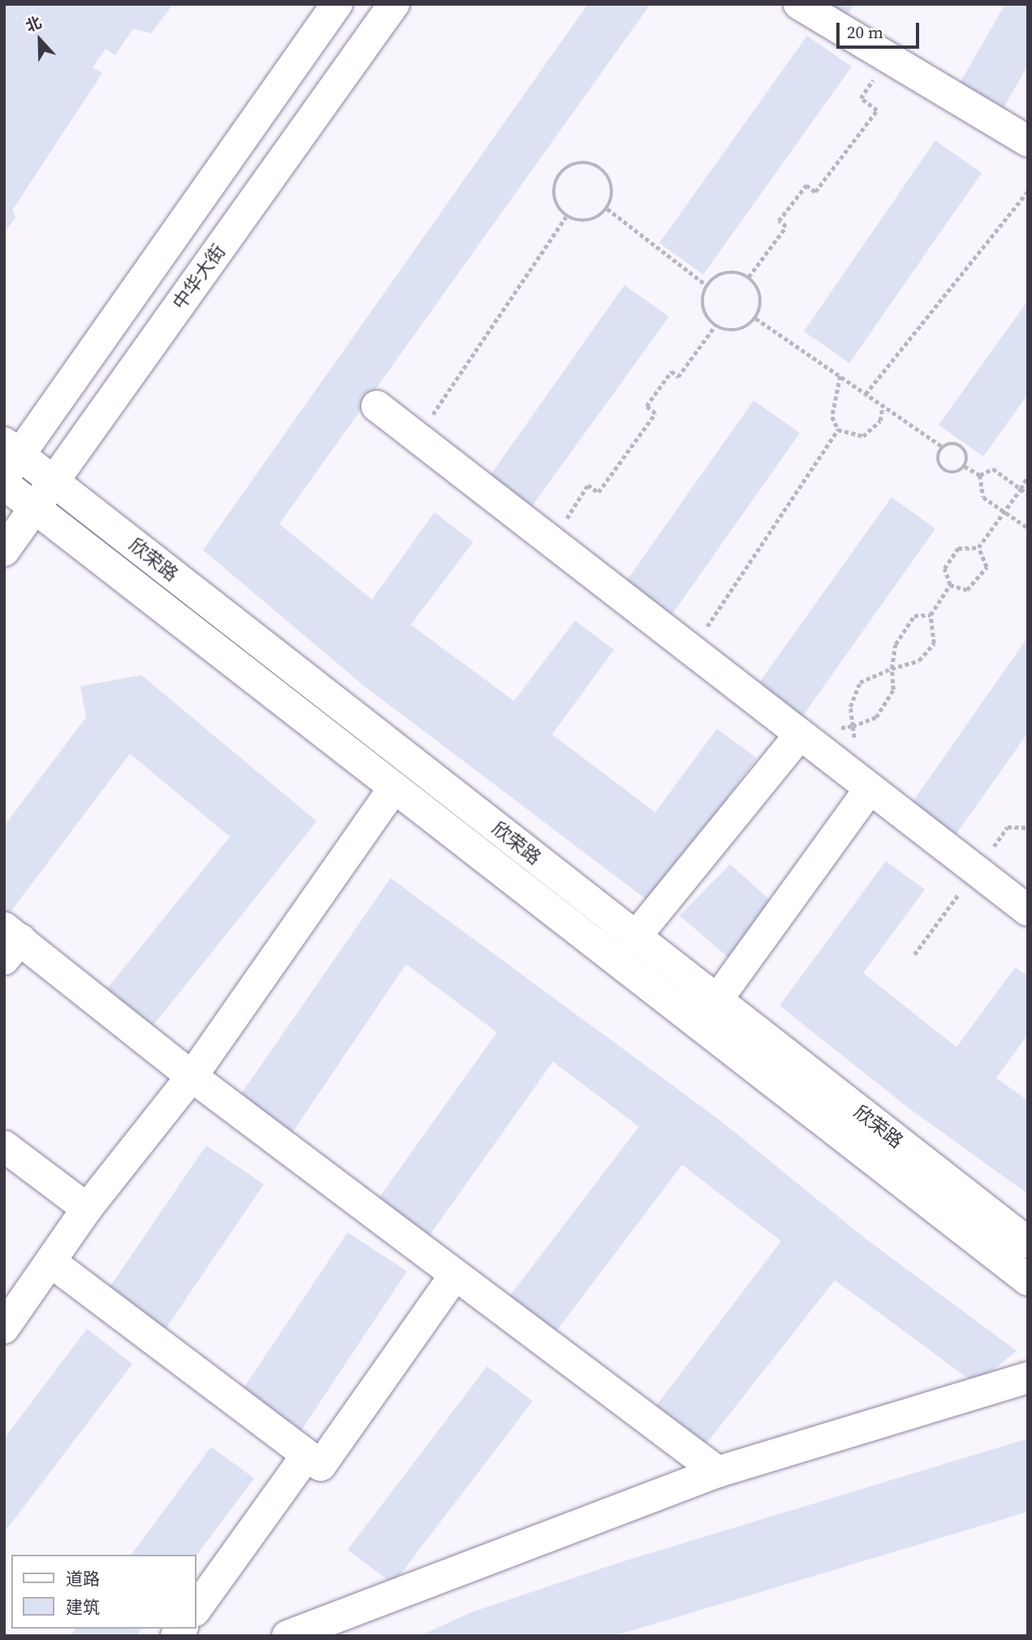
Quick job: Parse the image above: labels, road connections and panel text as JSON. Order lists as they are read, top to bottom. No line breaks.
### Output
{"streets":{"street":["中华大街","欣荣路"]},"crossings":[["中华大街","欣荣路"]],"legend":["道路","建筑"],"scale_bar":"20 m","north":"top"}
